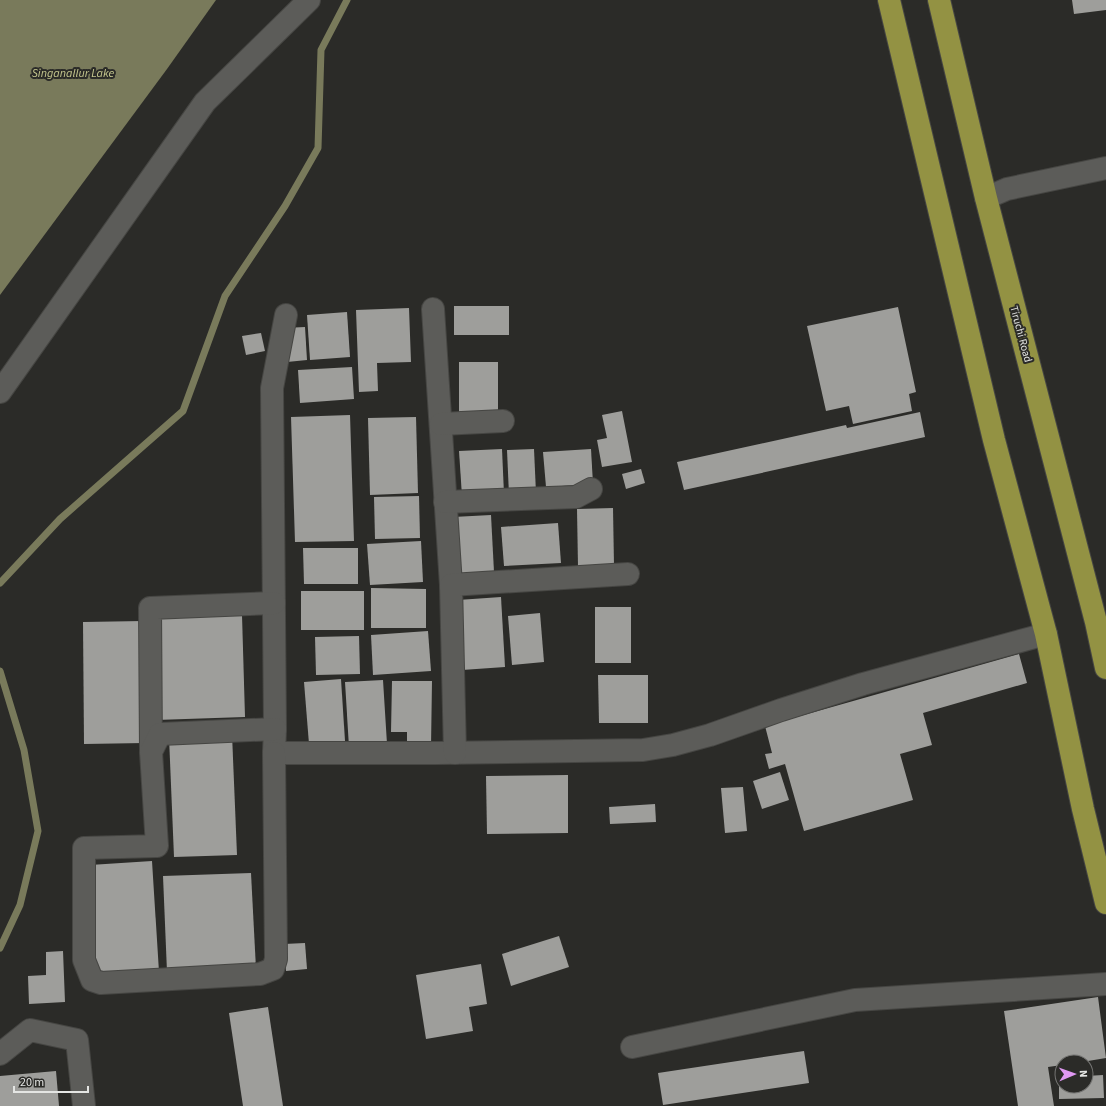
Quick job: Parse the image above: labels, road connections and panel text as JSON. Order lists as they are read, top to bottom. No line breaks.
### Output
{"streets":{"highway":["Tiruchi Road"]},"water":["Singanallur Lake"],"scale_bar":"20 m","north":"right"}
